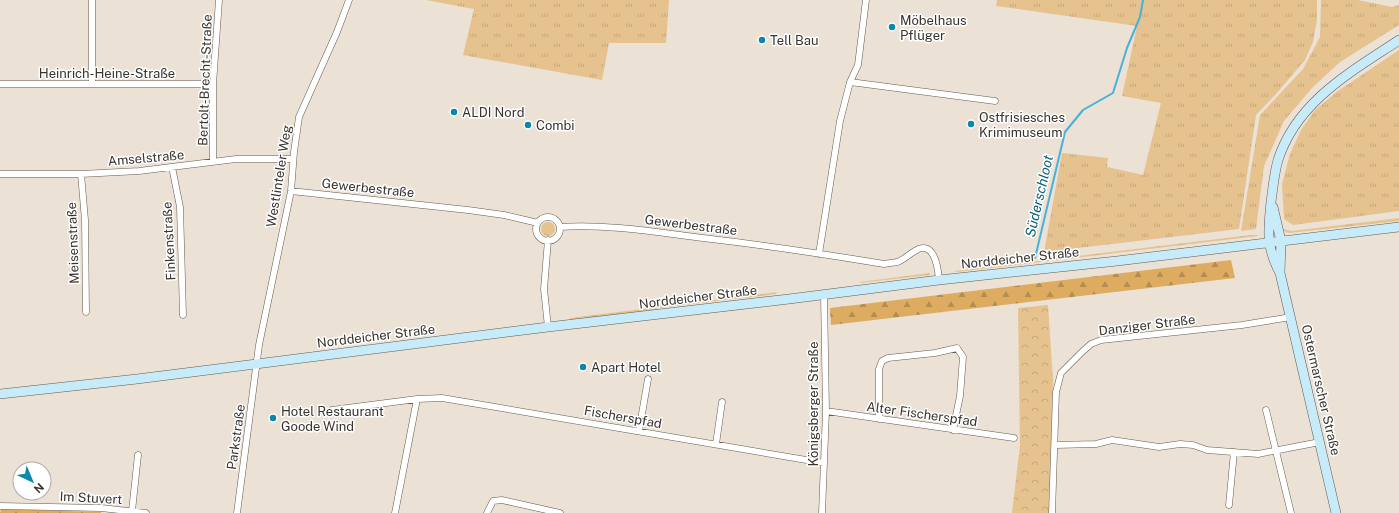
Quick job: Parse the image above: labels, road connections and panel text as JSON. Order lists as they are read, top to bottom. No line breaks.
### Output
{"streets":{"main road":["Norddeicher Straße","Ostermarscher Straße"],"street":["Heinrich-Heine-Straße","Bertolt-Brecht-Straße","Amselstraße","Westlinteler Weg","Gewerbestraße","Finkenstraße","Meisenstraße","Danziger Straße","Königsberger Straße","Alter Fischerspfad","Fischerspfad","Parkstraße","Im Stuvert"]},"crossings":[["Heinrich-Heine-Straße","Bertolt-Brecht-Straße"],["Bertolt-Brecht-Straße","Amselstraße"],["Amselstraße","Westlinteler Weg"],["Amselstraße","Finkenstraße"],["Amselstraße","Meisenstraße"],["Westlinteler Weg","Gewerbestraße"],["Westlinteler Weg","Norddeicher Straße"],["Westlinteler Weg","Parkstraße"],["Gewerbestraße","Norddeicher Straße"],["Norddeicher Straße","Ostermarscher Straße"],["Norddeicher Straße","Königsberger Straße"],["Norddeicher Straße","Parkstraße"],["Danziger Straße","Ostermarscher Straße"],["Königsberger Straße","Alter Fischerspfad"],["Königsberger Straße","Fischerspfad"]],"water":["Süderschloot"],"places":["Möbelhaus Pflüger","Tell Bau","ALDI Nord","Ostfrisiesches Krimimuseum","Combi","Apart Hotel","Hotel Restaurant Goode Wind"],"north":"bottom right"}
